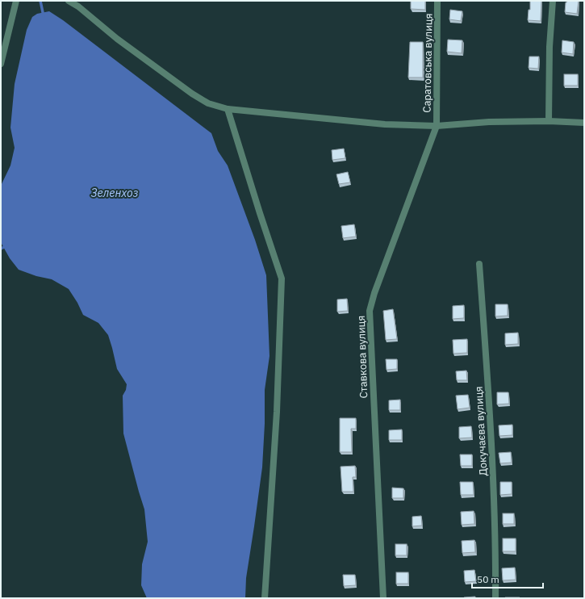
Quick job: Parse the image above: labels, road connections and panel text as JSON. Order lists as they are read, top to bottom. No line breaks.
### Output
{"streets":{"street":["Саратовська вулиця","Ставкова вулиця","Докучаєва вулиця"]},"crossings":[["Саратовська вулиця","Ставкова вулиця"]],"water":["Зеленхоз"],"scale_bar":"50 m"}
